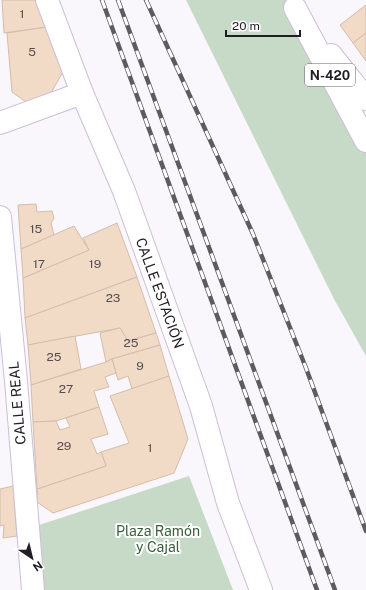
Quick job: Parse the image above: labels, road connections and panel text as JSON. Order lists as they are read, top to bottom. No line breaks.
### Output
{"streets":{"main road":["N-420","CALLE ESTACIÓN","CALLE REAL"]},"parks":["Plaza Ramón y Cajal"],"house_numbers":["1","5","15","17","19","23","25","25","9","27","29","1"],"scale_bar":"20 m","north":"bottom right"}
